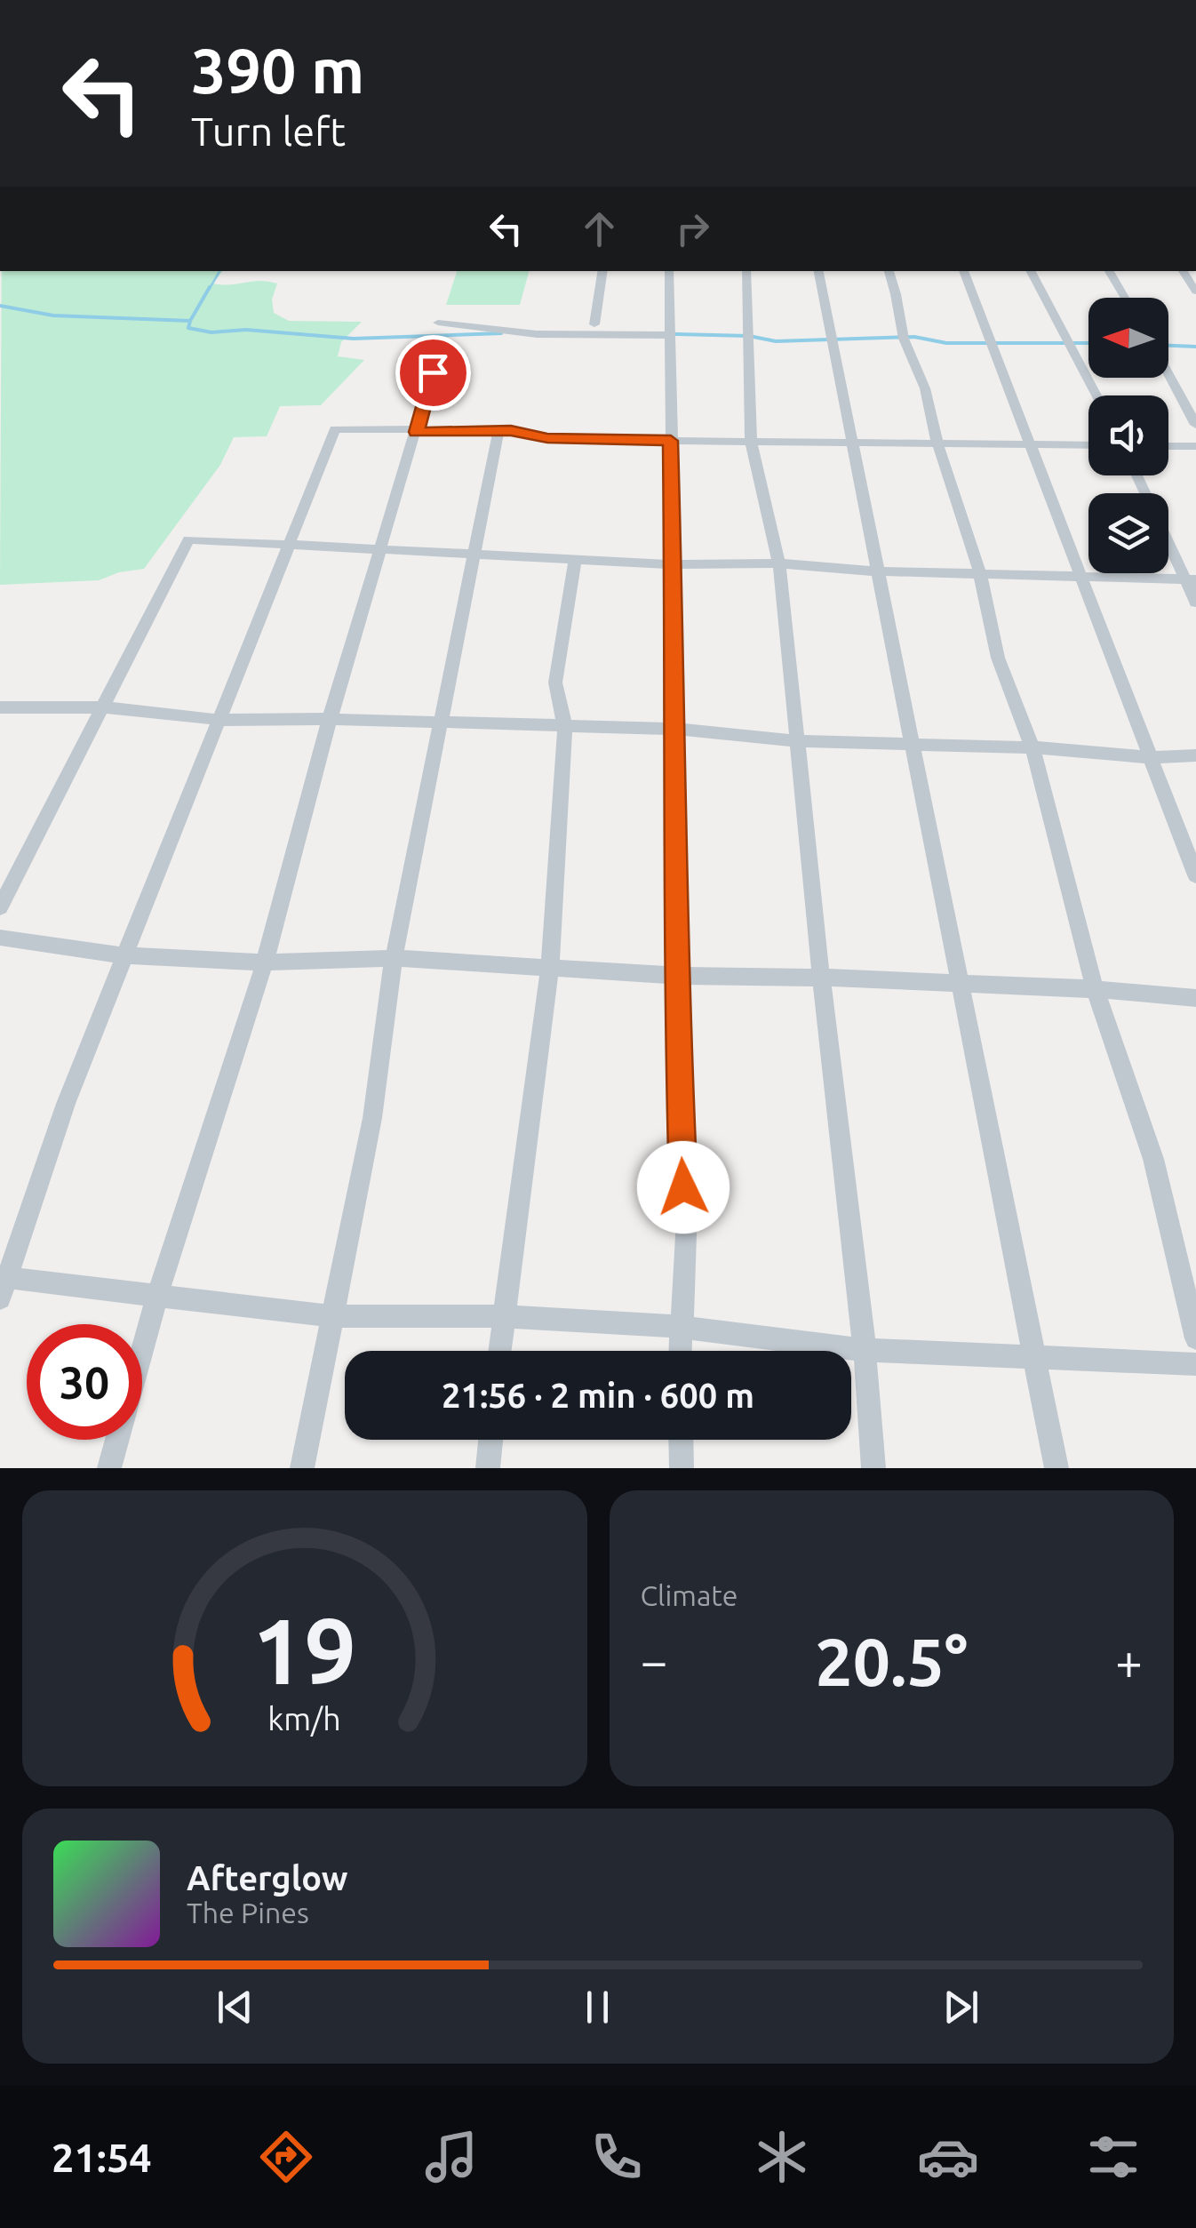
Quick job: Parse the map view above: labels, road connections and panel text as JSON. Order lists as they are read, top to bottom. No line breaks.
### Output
{"north":"left","page":{"turn":["390 m","Turn left"],"limit":"30","trip":"21:56 · 2 min · 600 m","tile":"Climate","heat":["−","20.5°","+"],"song":["Afterglow","The Pines"],"tabs":"21:54","gauge":["19","km/h"]}}
